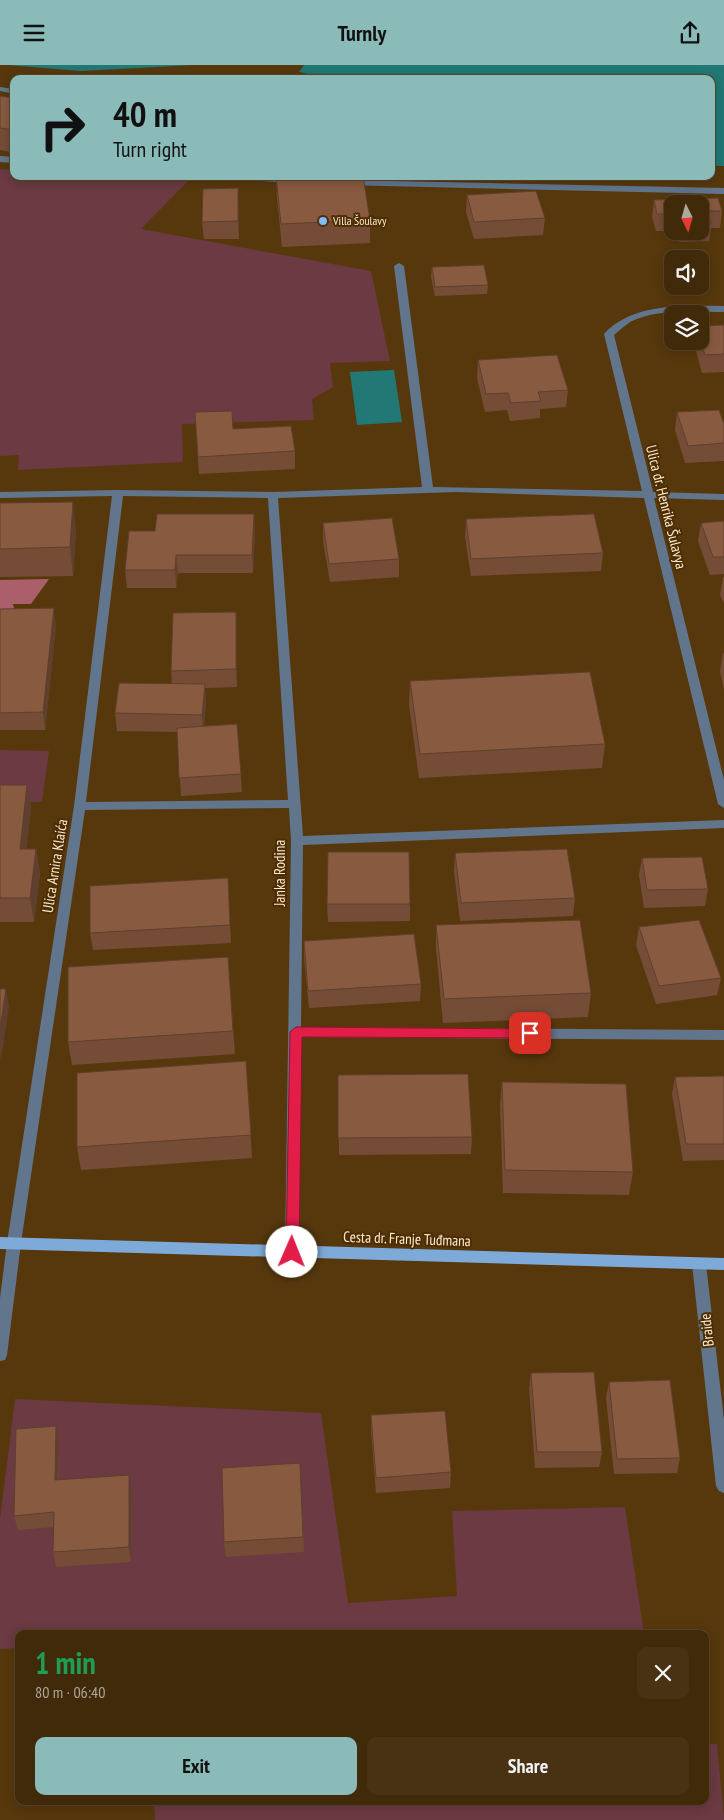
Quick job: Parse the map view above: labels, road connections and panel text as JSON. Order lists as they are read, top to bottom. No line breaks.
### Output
{"streets":{"main road":["Cesta dr. Franje Tuđmana"],"street":["Ulica dr. Henrika Šulavya","Ulica Arnira Klaića","Janka Rodina","Braide"]},"crossings":[["Ulica Arnira Klaića","Cesta dr. Franje Tuđmana"],["Janka Rodina","Cesta dr. Franje Tuđmana"],["Cesta dr. Franje Tuđmana","Braide"]],"places":["Villa Šoulavy"],"north":"bottom","page":{"header":"Turnly","turn":["40 m","Turn right"],"heading":["1 min","80 m · 06:40"],"buttons":["Exit","Share"]}}
